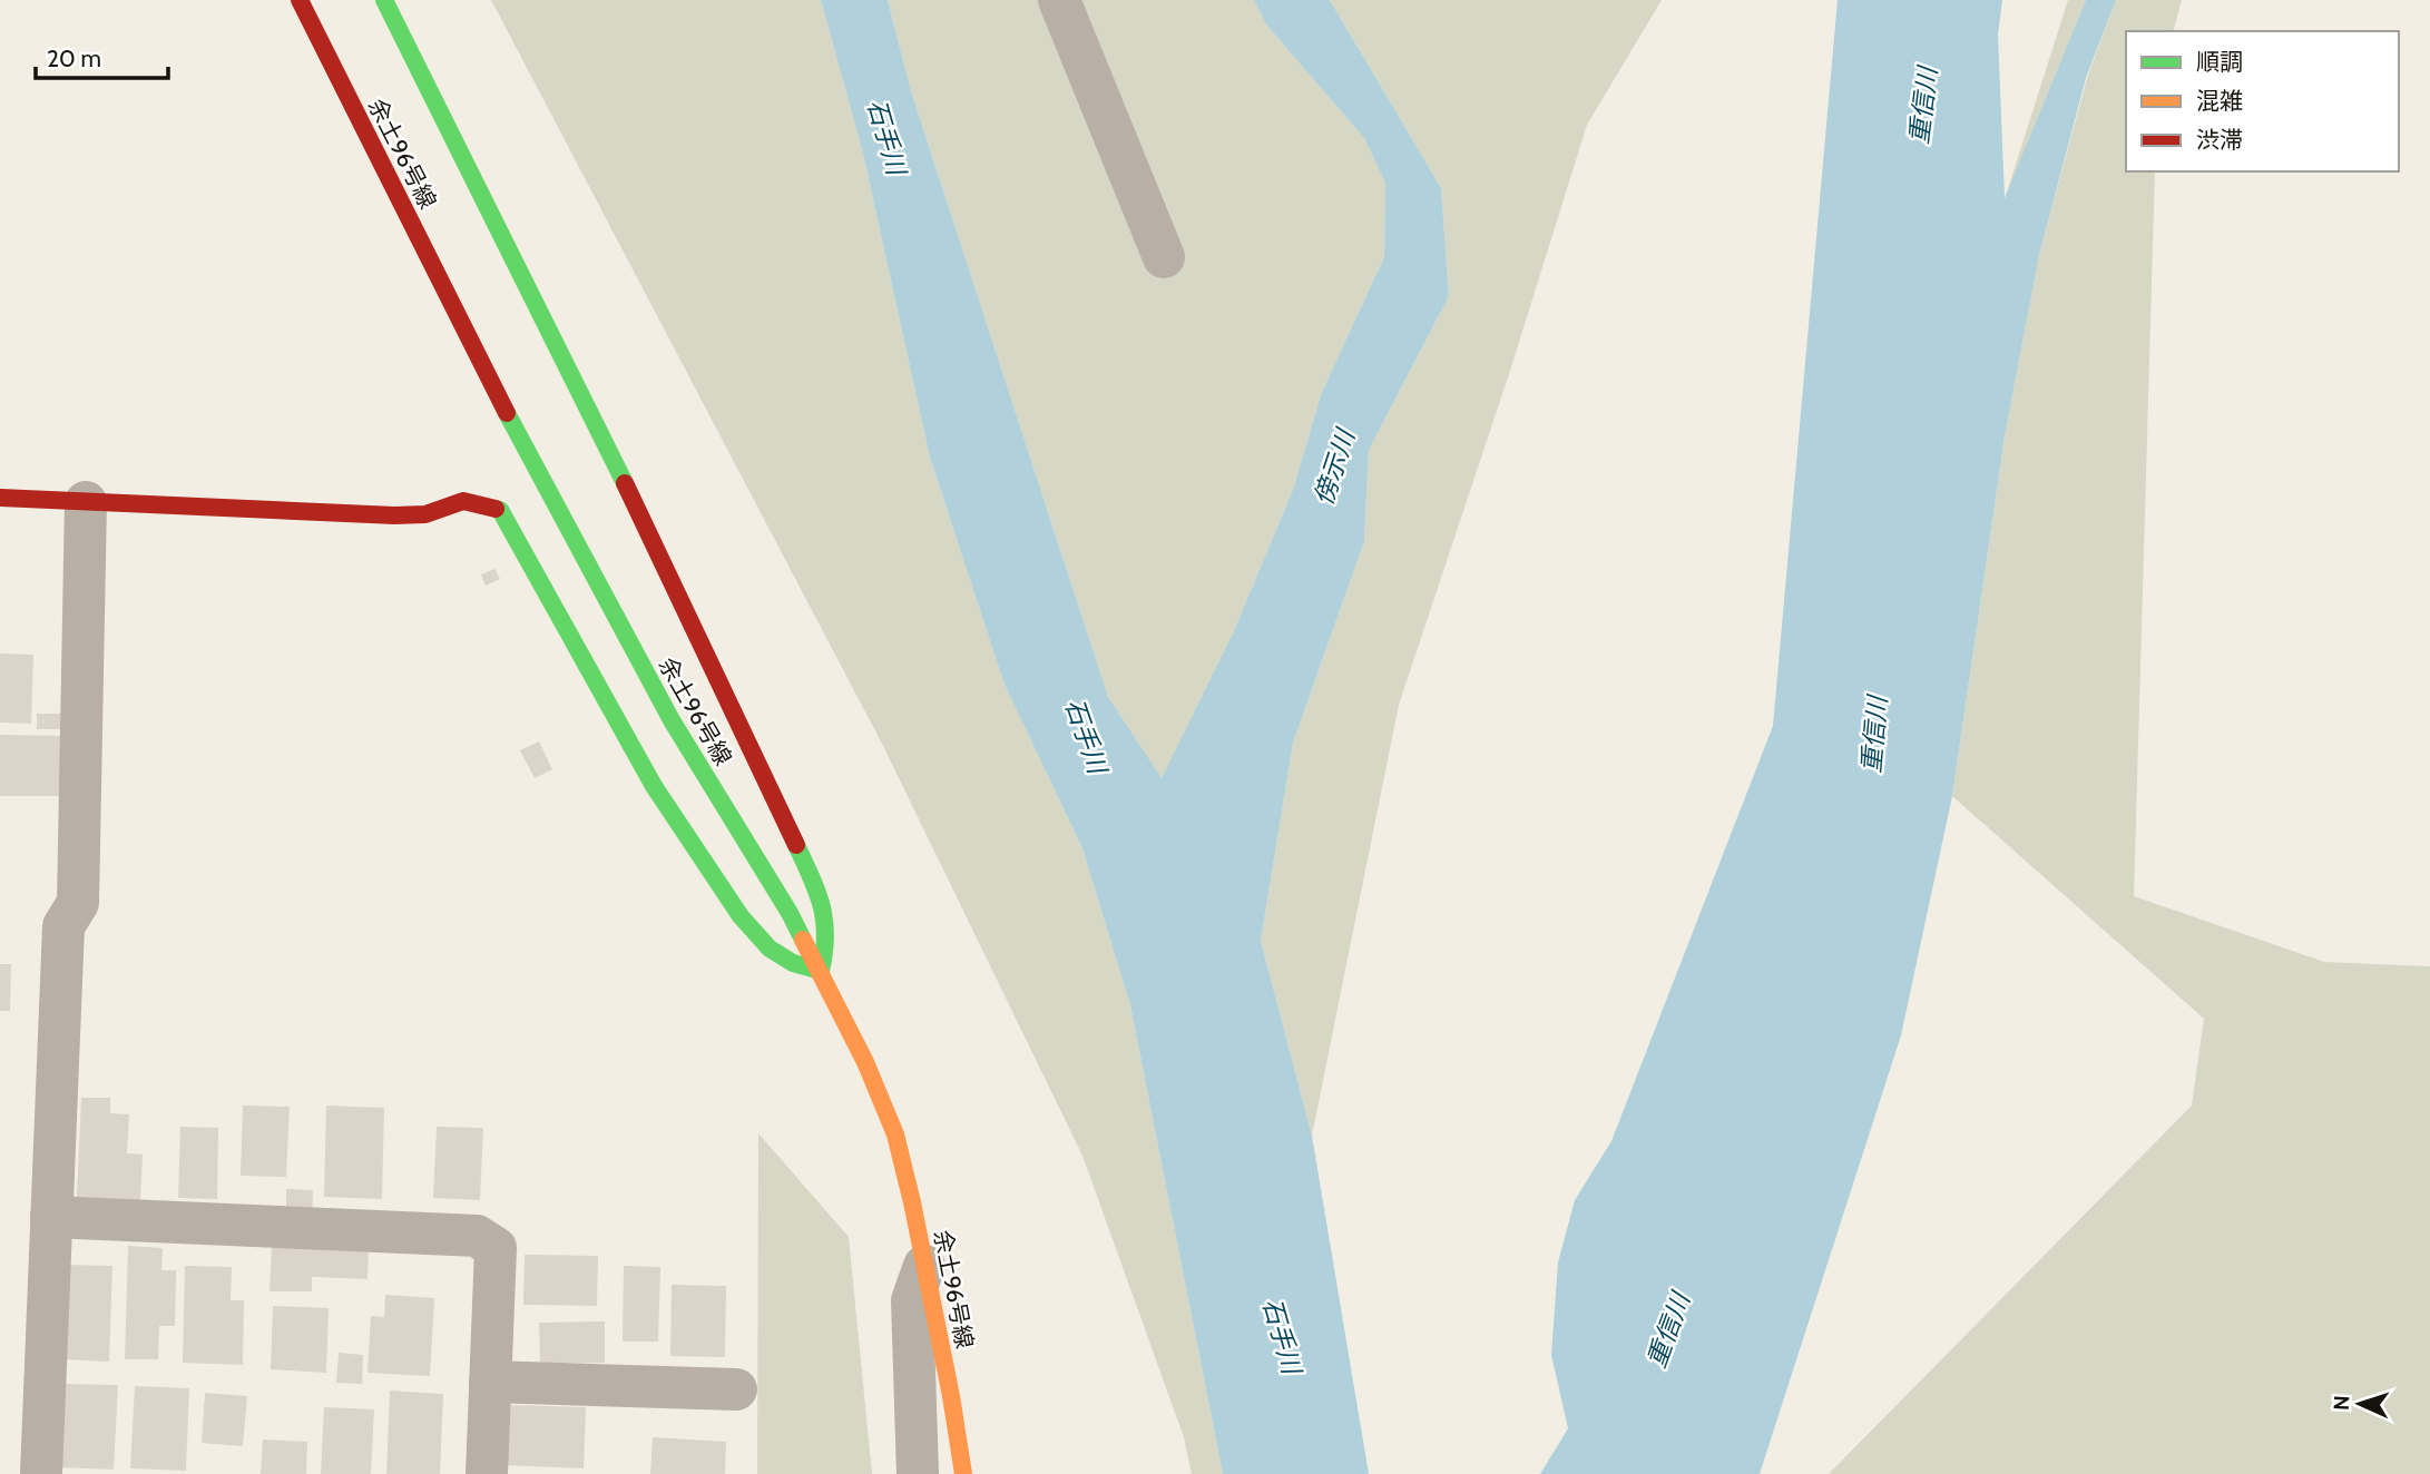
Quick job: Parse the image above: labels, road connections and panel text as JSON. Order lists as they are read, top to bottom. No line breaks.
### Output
{"streets":{"street":["余土96号線"]},"water":["重信川","石手川","傍示川"],"legend":["順調","混雑","渋滞"],"scale_bar":"20 m","north":"left"}
